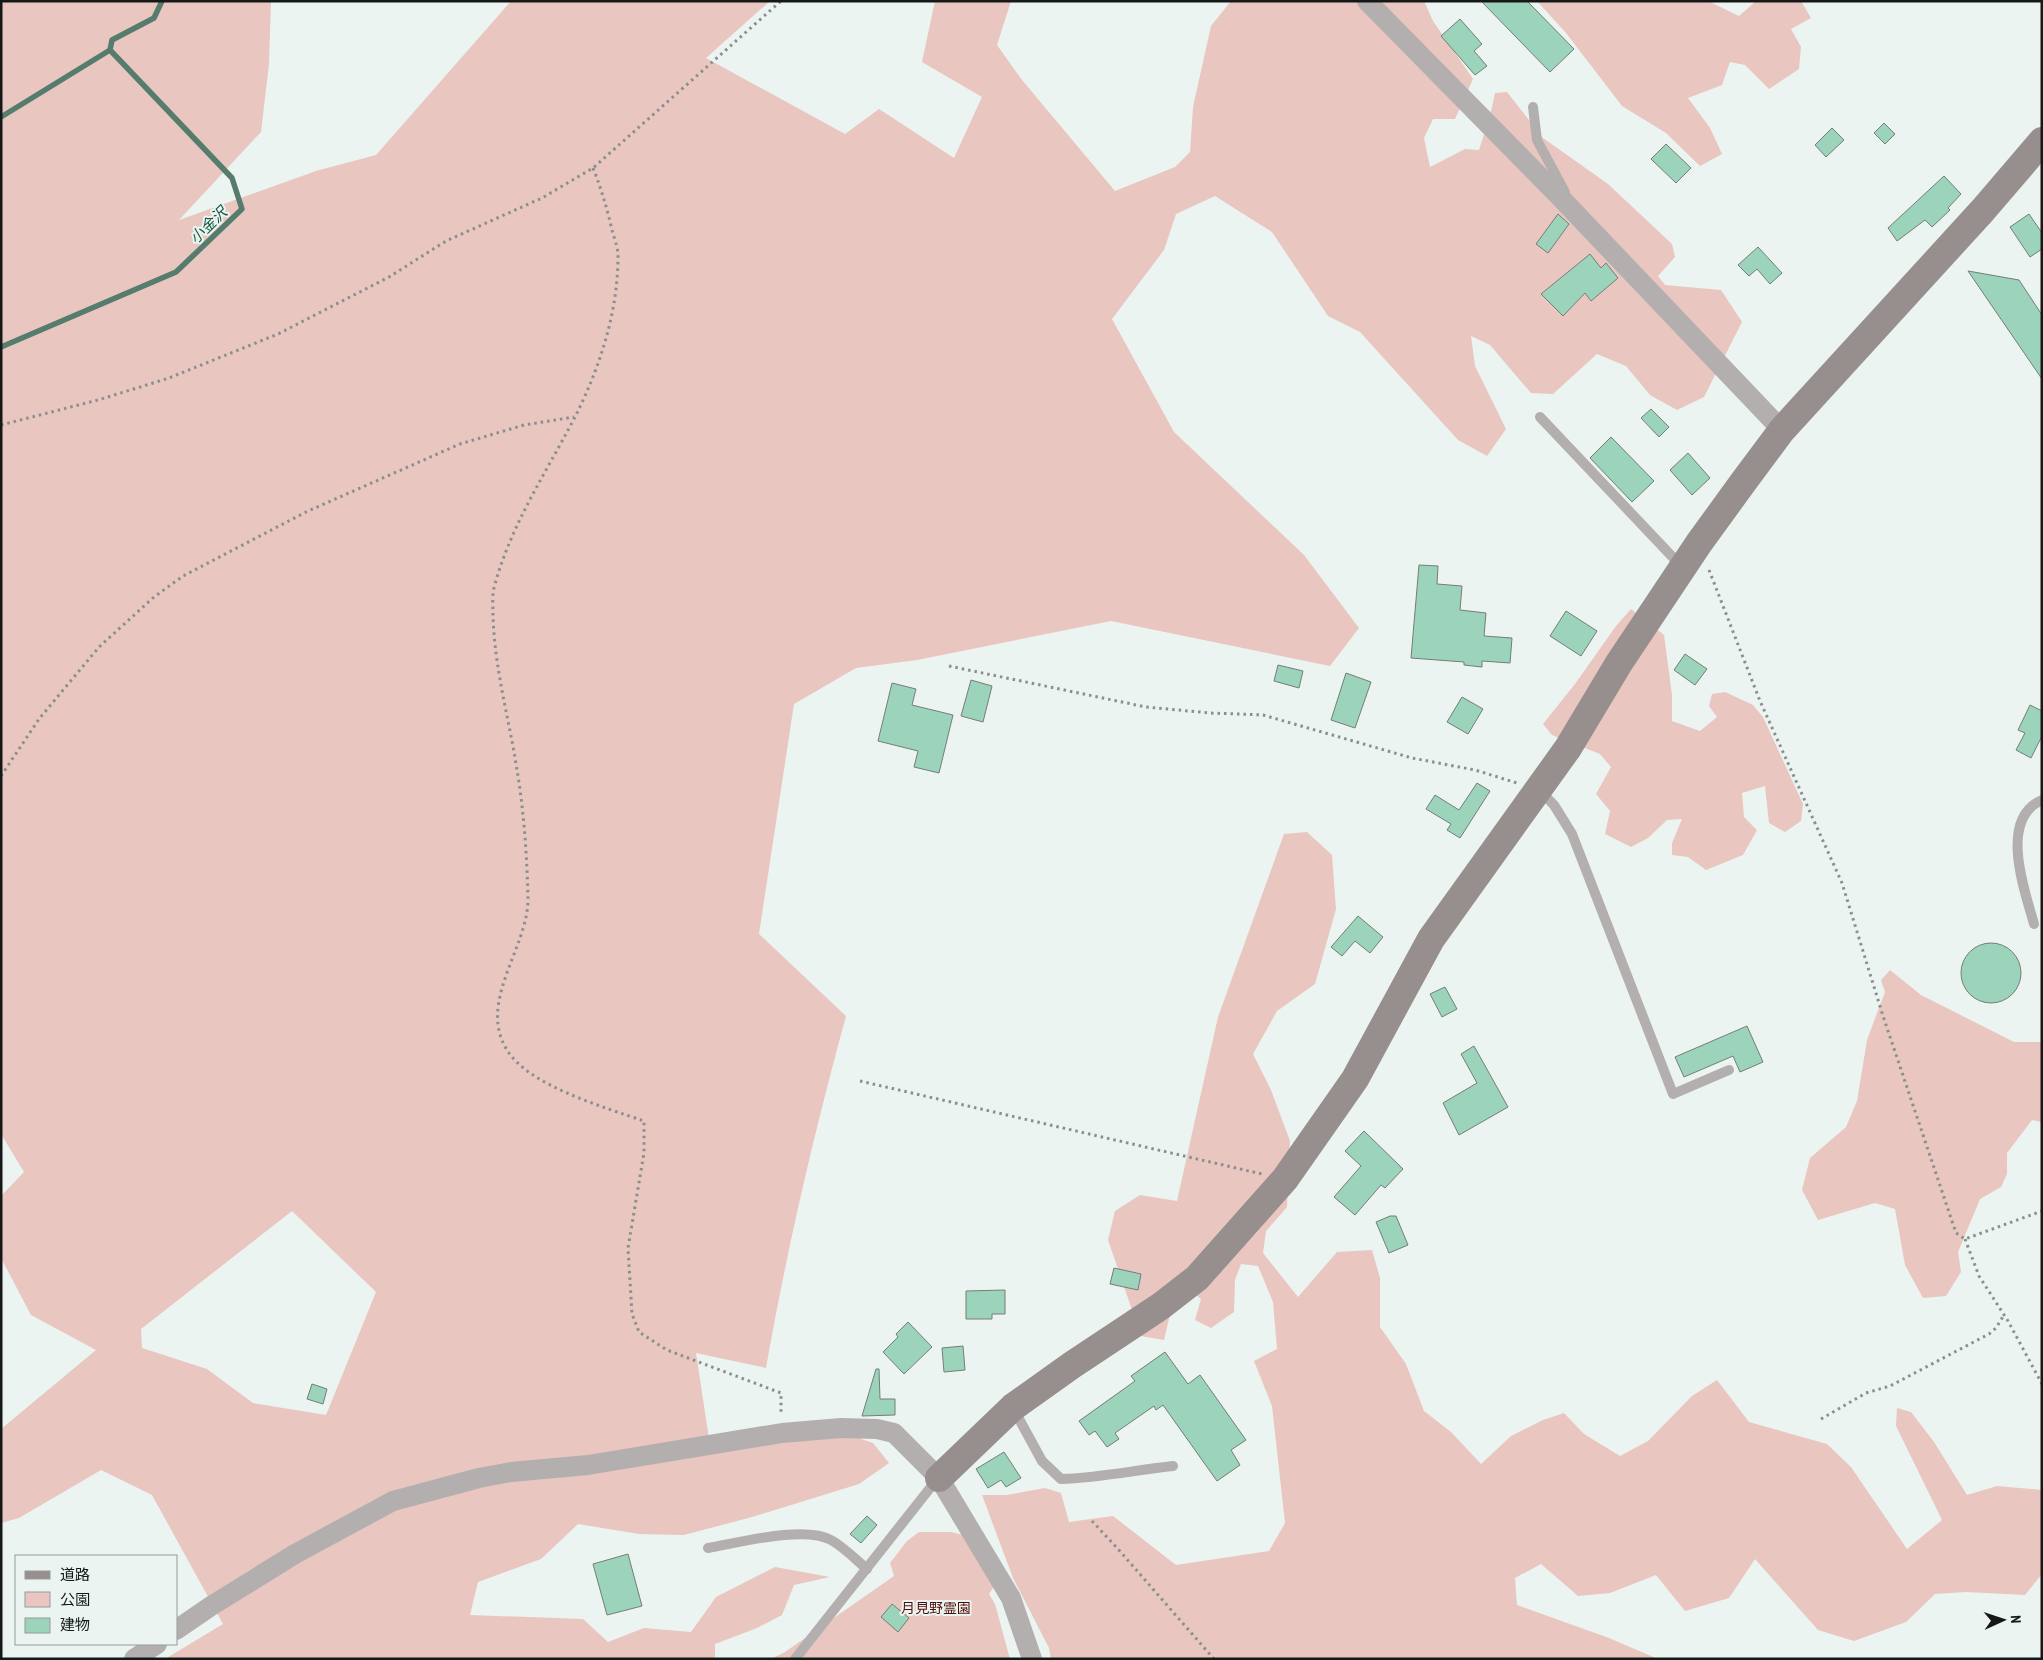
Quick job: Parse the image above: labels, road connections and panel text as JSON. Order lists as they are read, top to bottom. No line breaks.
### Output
{"water":["小金沢"],"parks":["月見野霊園"],"legend":["道路","公園","建物"],"north":"right"}
